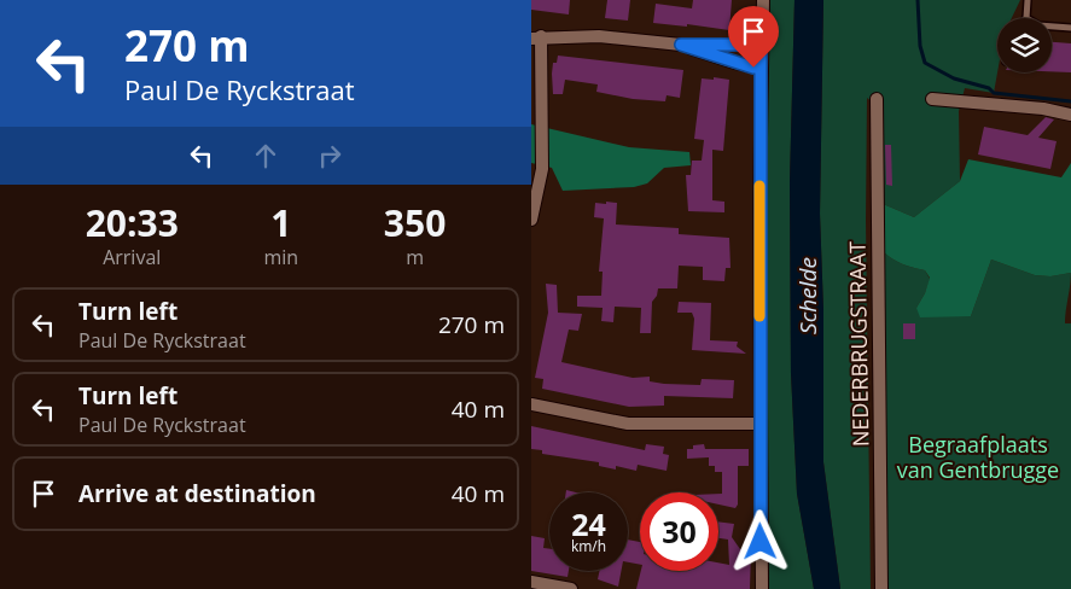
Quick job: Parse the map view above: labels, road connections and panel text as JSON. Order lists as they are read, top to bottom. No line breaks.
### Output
{"streets":{"street":["NEDERBRUGSTRAAT"]},"water":["Schelde"],"parks":["Begraafplaats van Gentbrugge"],"page":{"turn":["270 m","Paul De Ryckstraat"],"eta":["20:33","Arrival","1","min","350","m"],"list":[{"name":"Turn left","note":"Paul De Ryckstraat","value":"270 m"},{"name":"Turn left","note":"Paul De Ryckstraat","value":"40 m"},{"name":"Arrive at destination","value":"40 m"}],"speed":"24 km/h","limit":"30"}}
